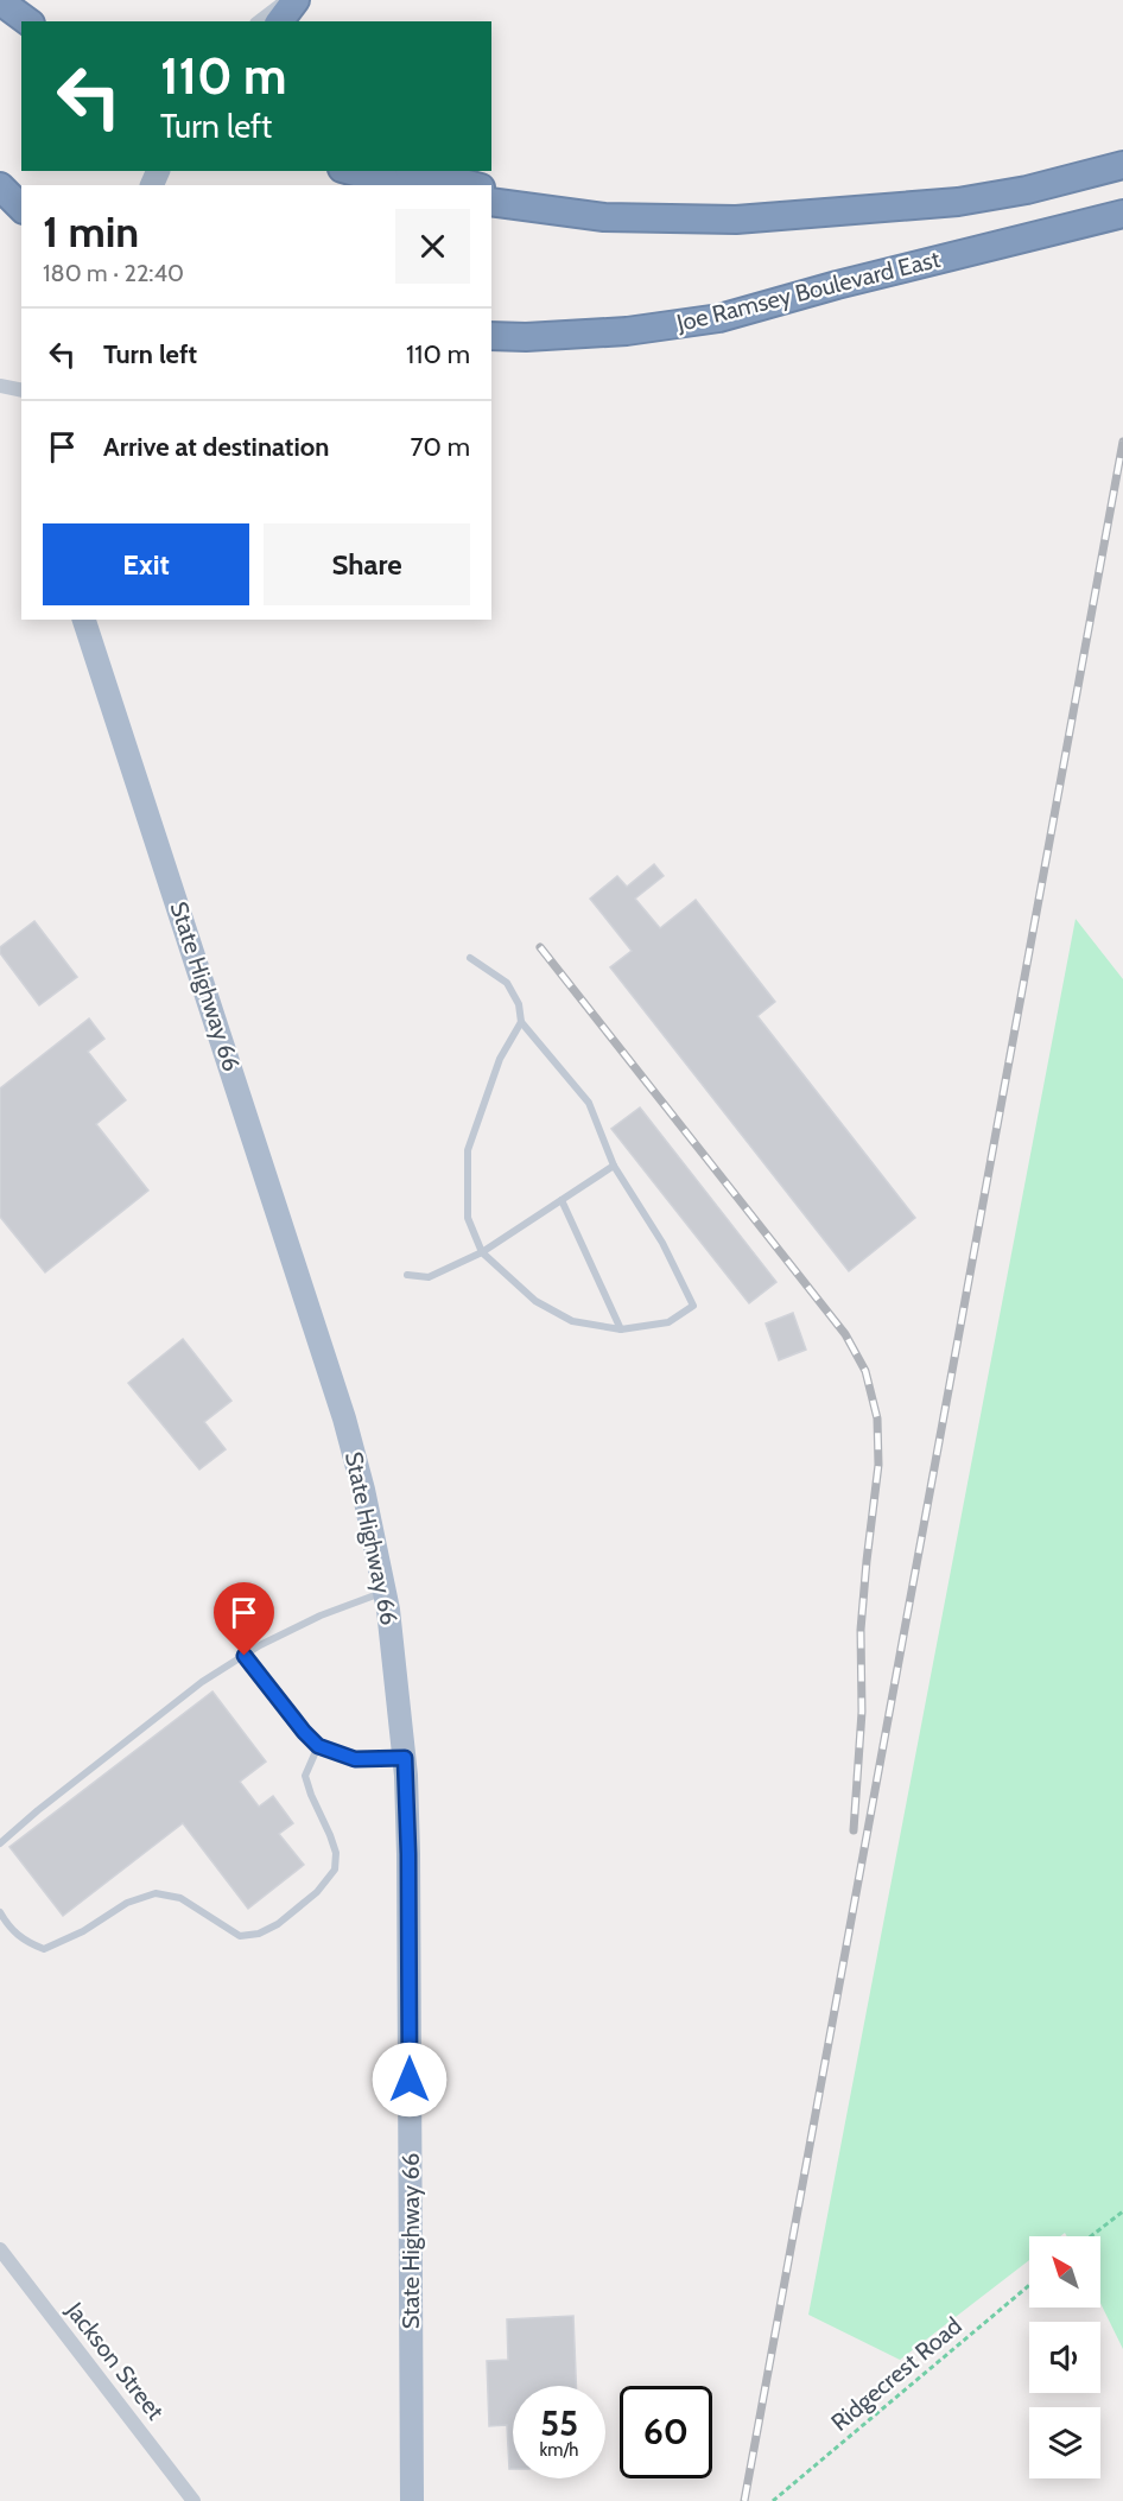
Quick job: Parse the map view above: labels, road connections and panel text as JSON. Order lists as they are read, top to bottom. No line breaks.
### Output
{"streets":{"highway":["Joe Ramsey Boulevard East"],"main road":["State Highway 66"],"street":["Jackson Street"],"path":["Ridgecrest Road"]},"north":"top left","page":{"turn":["110 m","Turn left"],"heading":["1 min","180 m · 22:40"],"list":[{"name":"Turn left","value":"110 m"},{"name":"Arrive at destination","value":"70 m"}],"buttons":["Exit","Share"],"speed":"55 km/h","limit":"60"}}
